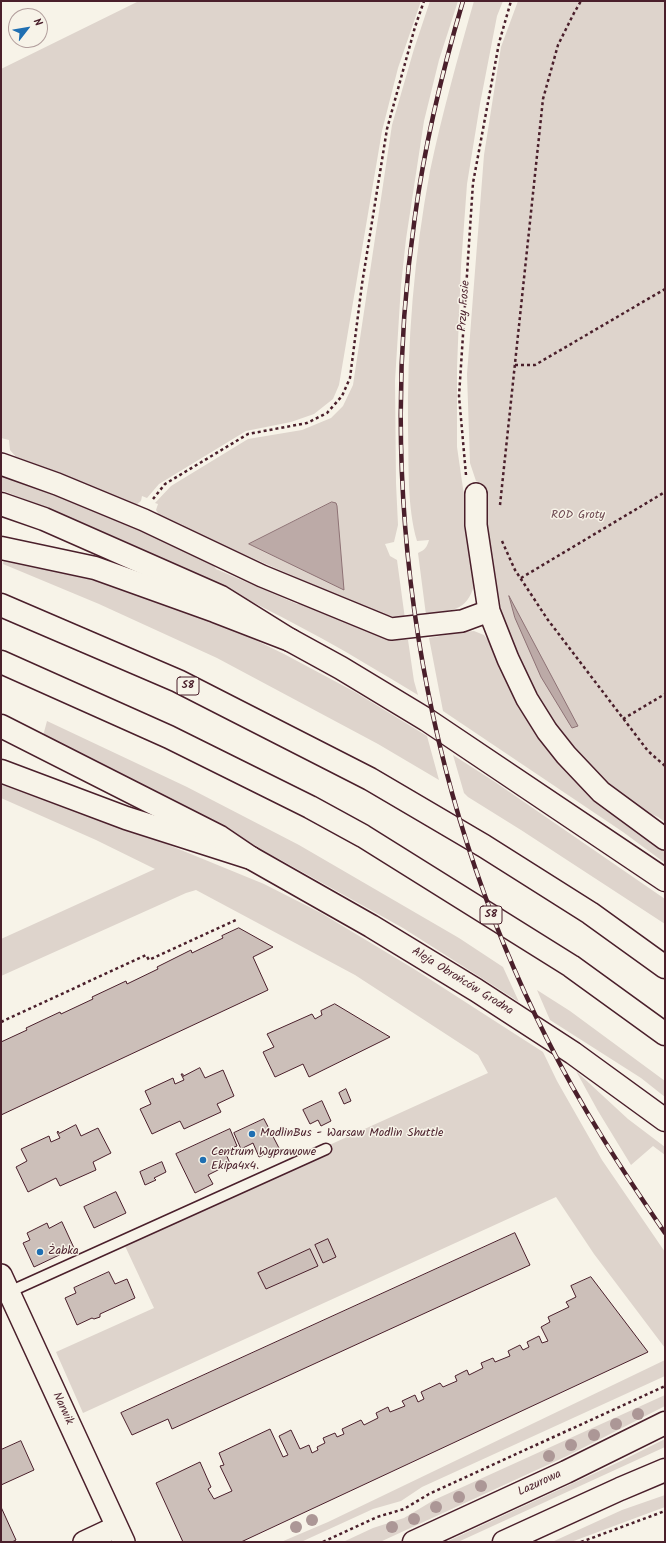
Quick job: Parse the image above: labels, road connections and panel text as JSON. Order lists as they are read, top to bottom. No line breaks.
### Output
{"streets":{"main road":["S8","Aleja Obrońców Grodna","Lazurowa"],"street":["Narwik"],"path":["Przy Fosie"]},"parks":["ROD Groty"],"places":["ModlinBus - Warsaw Modlin Shuttle","Centrum Wyprawowe Ekipa4x4.","Żabka"],"north":"top right"}
